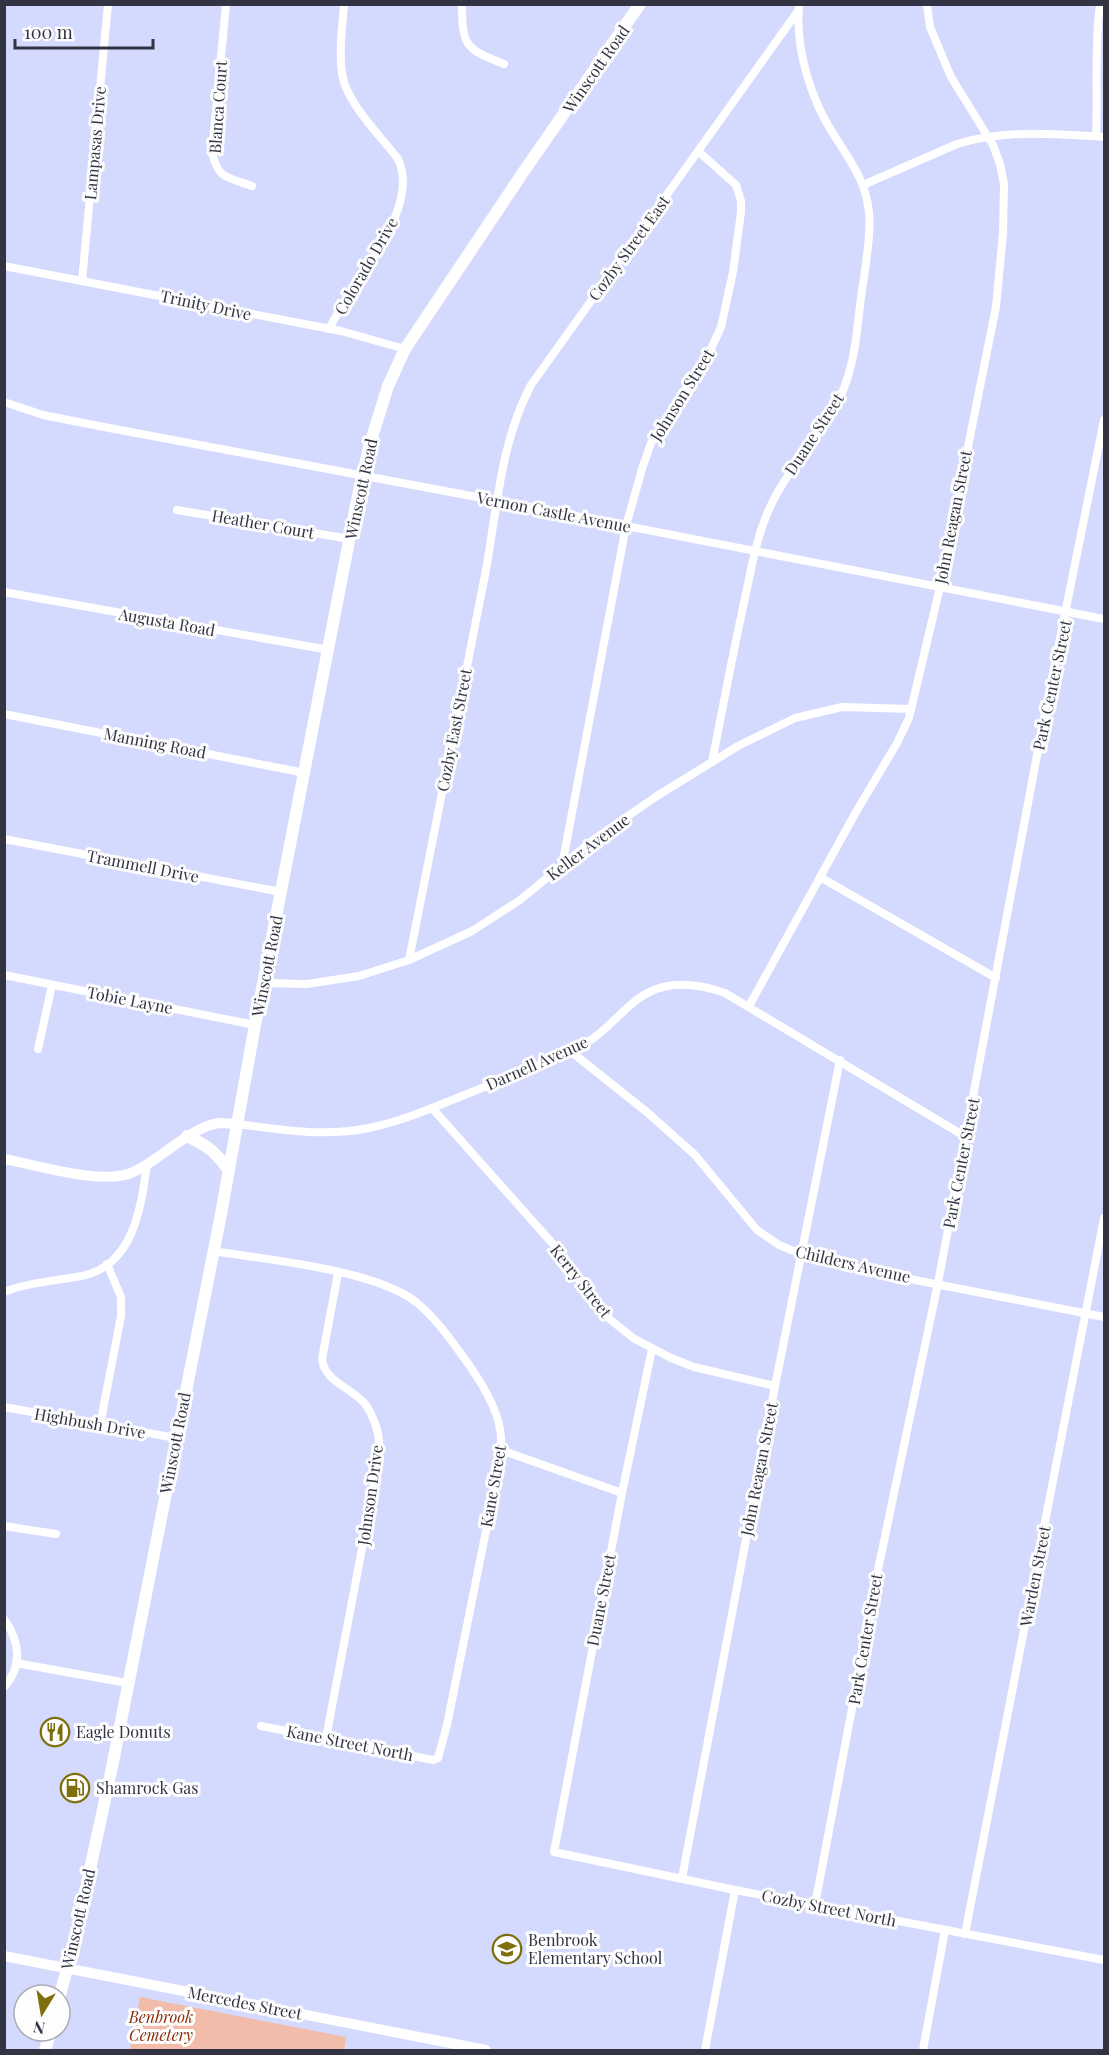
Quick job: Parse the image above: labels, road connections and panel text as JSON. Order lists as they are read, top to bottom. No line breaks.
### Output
{"streets":{"main road":["Winscott Road"],"street":["Blanca Court","Lampasas Drive","Cozby Street East","Colorado Drive","Trinity Drive","Johnson Street","Duane Street","Vernon Castle Avenue","John Reagan Street","Heather Court","Augusta Road","Park Center Street","Cozby East Street","Manning Road","Keller Avenue","Trammell Drive","Tobie Layne","Darnell Avenue","Childers Avenue","Kerry Street","Highbush Drive","Kane Street","Johnson Drive","Warden Street","Kane Street North","Cozby Street North","Mercedes Street"]},"crossings":[["Winscott Road","Trinity Drive"],["Winscott Road","Vernon Castle Avenue"],["Winscott Road","Heather Court"],["Winscott Road","Augusta Road"],["Winscott Road","Manning Road"],["Winscott Road","Keller Avenue"],["Winscott Road","Trammell Drive"],["Winscott Road","Tobie Layne"],["Winscott Road","Darnell Avenue"],["Winscott Road","Highbush Drive"],["Winscott Road","Kane Street"],["Winscott Road","Mercedes Street"],["Lampasas Drive","Trinity Drive"],["Cozby Street East","Johnson Street"],["Cozby Street East","Duane Street"],["Cozby Street East","Vernon Castle Avenue"],["Cozby Street East","Cozby East Street"],["Colorado Drive","Trinity Drive"],["Johnson Street","Vernon Castle Avenue"],["Johnson Street","Keller Avenue"],["Duane Street","Vernon Castle Avenue"],["Duane Street","Keller Avenue"],["Duane Street","Kerry Street"],["Duane Street","Cozby Street North"],["Vernon Castle Avenue","John Reagan Street"],["Vernon Castle Avenue","Park Center Street"],["Vernon Castle Avenue","Cozby East Street"],["John Reagan Street","Keller Avenue"],["John Reagan Street","Darnell Avenue"],["John Reagan Street","Childers Avenue"],["John Reagan Street","Kerry Street"],["John Reagan Street","Cozby Street North"],["Park Center Street","Darnell Avenue"],["Park Center Street","Childers Avenue"],["Park Center Street","Cozby Street North"],["Cozby East Street","Keller Avenue"],["Darnell Avenue","Childers Avenue"],["Darnell Avenue","Kerry Street"],["Childers Avenue","Warden Street"],["Kane Street","Johnson Drive"],["Kane Street","Kane Street North"],["Johnson Drive","Kane Street North"],["Warden Street","Cozby Street North"]],"parks":["Benbrook Cemetery"],"places":{"restaurant":["Eagle Donuts"],"fuel station":["Shamrock Gas"],"school or university":["Benbrook Elementary School"]},"scale_bar":"100 m","north":"bottom"}
